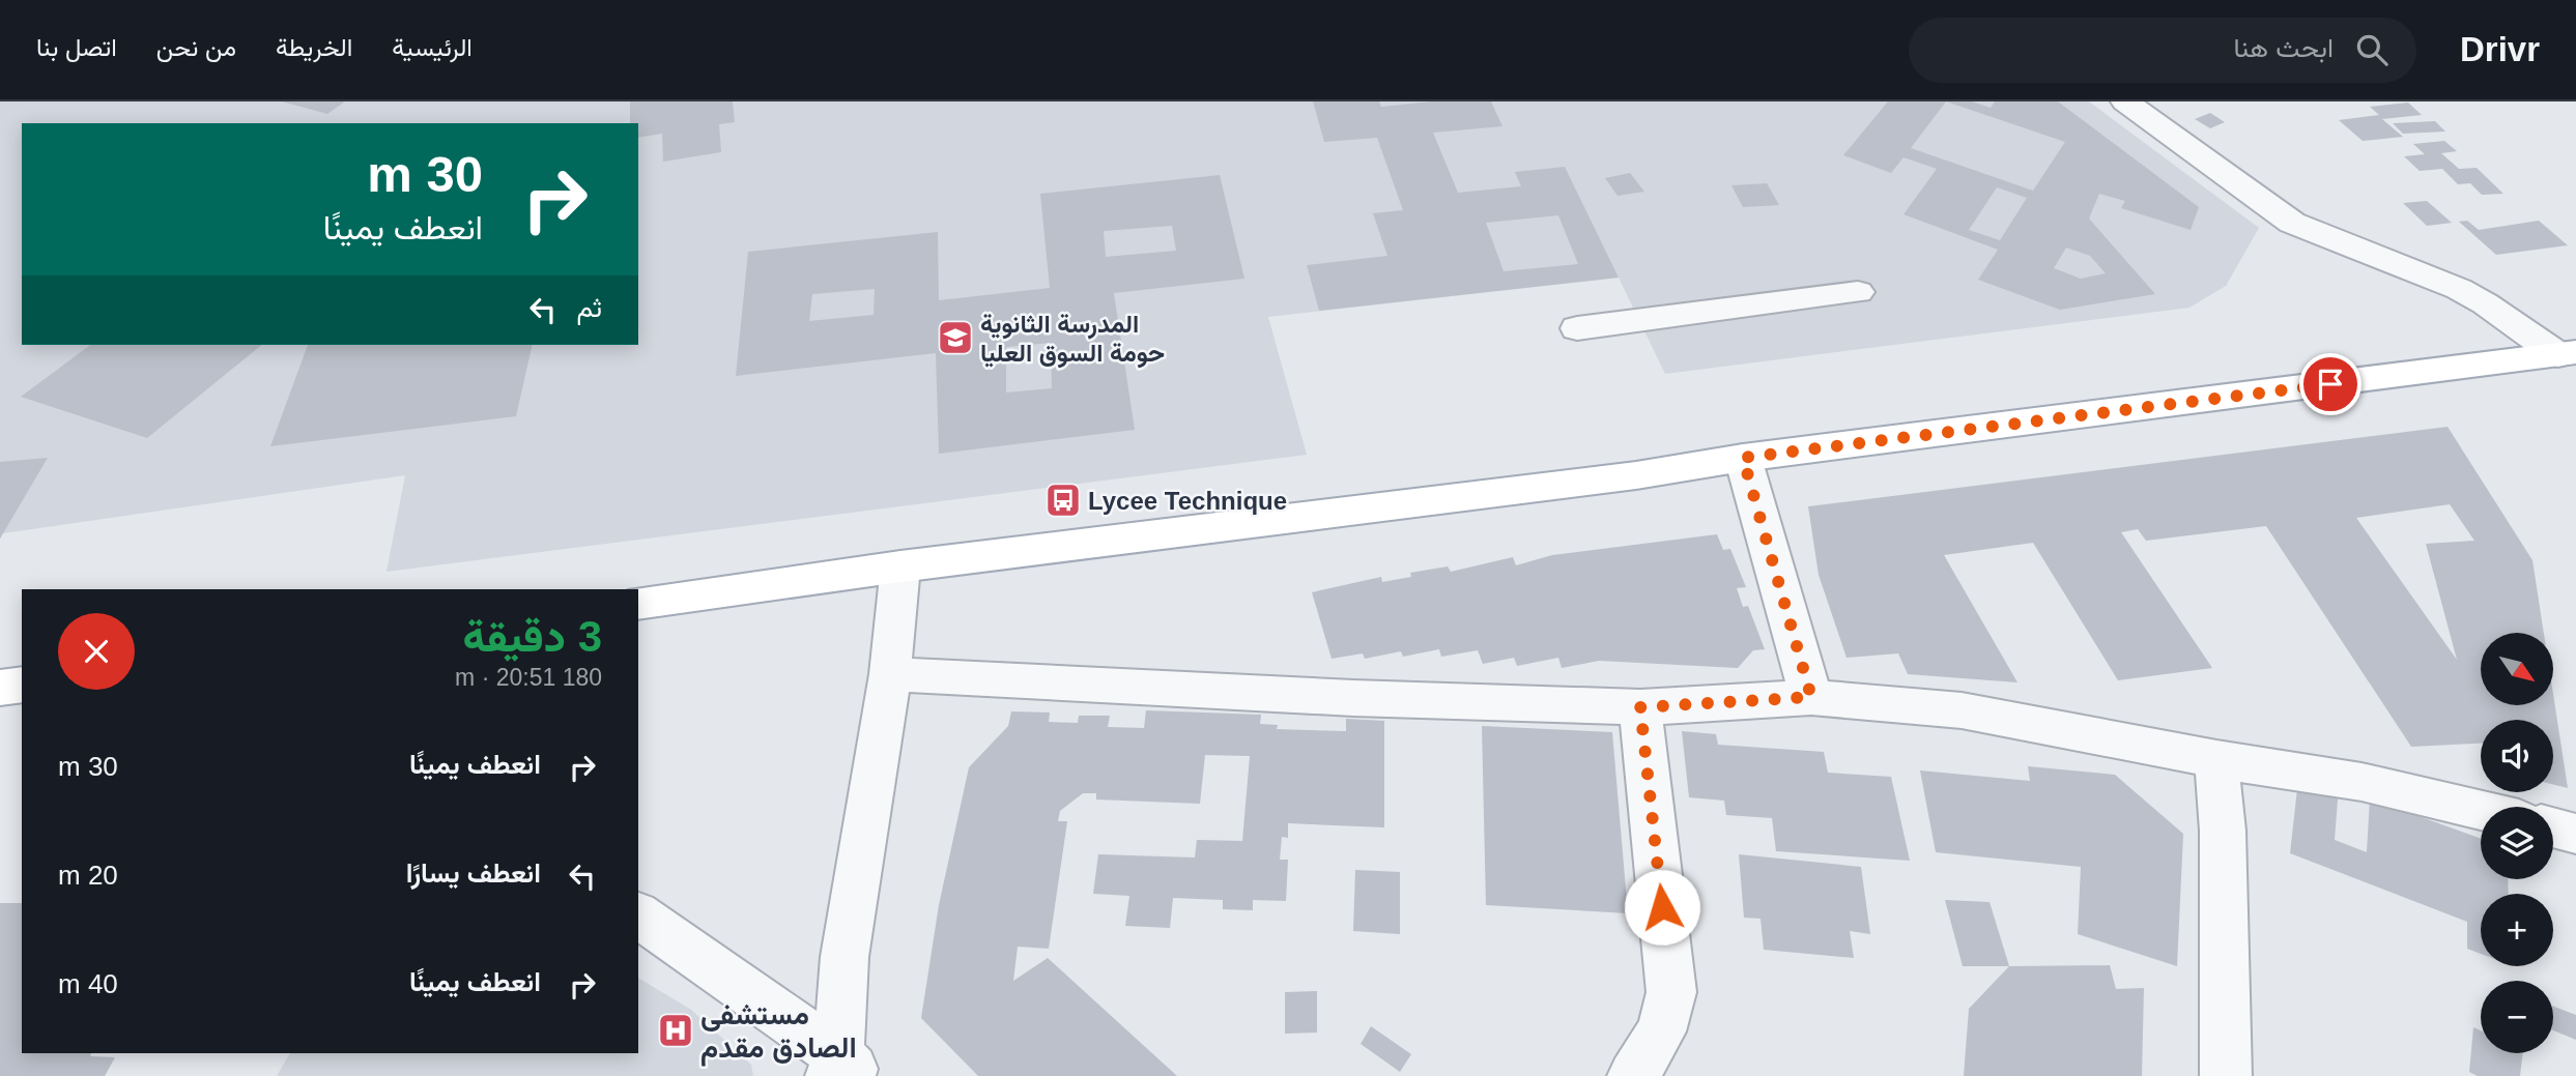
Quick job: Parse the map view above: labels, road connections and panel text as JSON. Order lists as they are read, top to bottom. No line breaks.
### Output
{"places":{"school or university":["المدرسة الثانوية حومة السوق العليا"],"bus stop":["Lycee Technique"],"hospital":["مستشفى الصادق مقدم"]},"north":"bottom right","page":{"header":"Drivr","search":"ابحث هنا","nav":["الرئيسية","الخريطة","من نحن","اتصل بنا"],"turn":["30 m","انعطف يمينًا"],"then":"ثم","heading":["3 دقيقة","180 m · 20:51"],"map_buttons":["+","−"],"list":[{"name":"انعطف يمينًا","value":"30 m"},{"name":"انعطف يسارًا","value":"20 m"},{"name":"انعطف يمينًا","value":"40 m"}]}}
